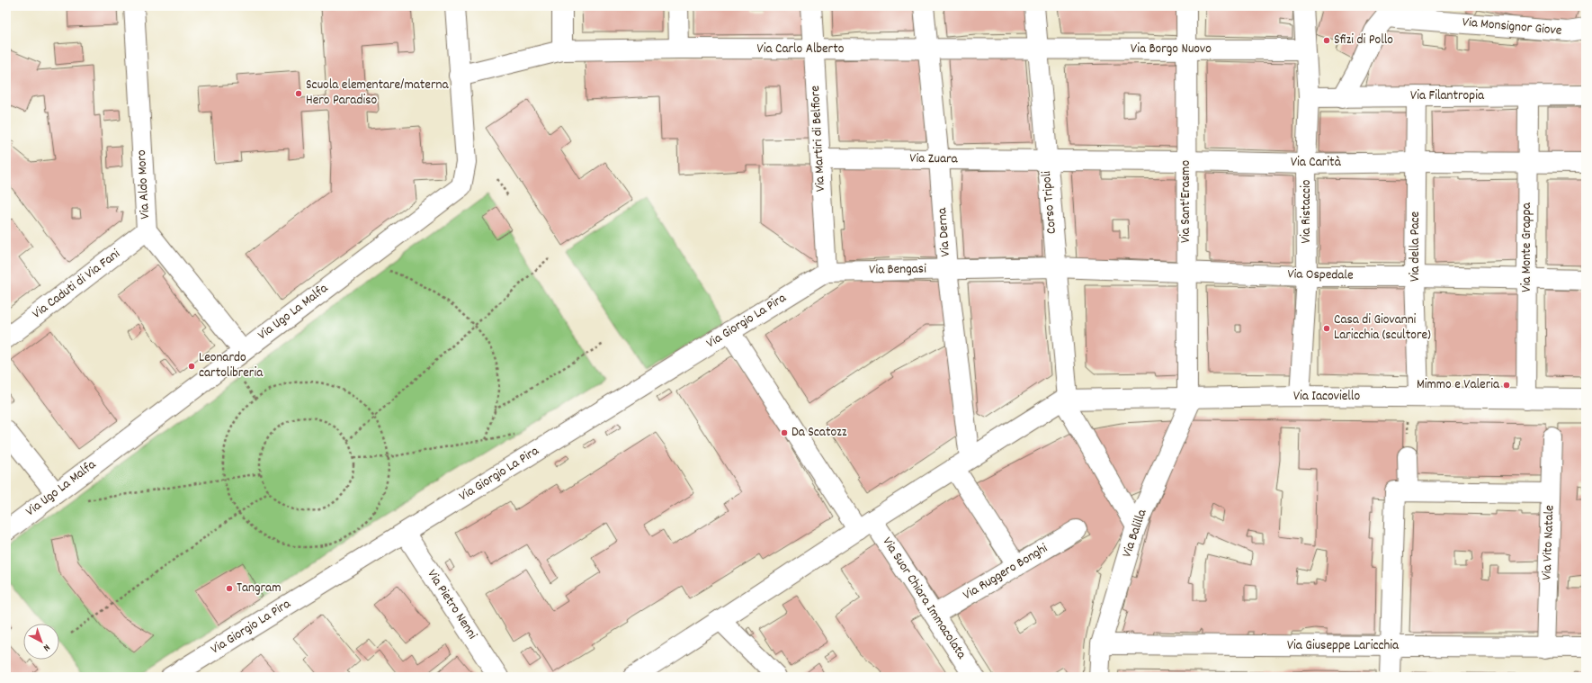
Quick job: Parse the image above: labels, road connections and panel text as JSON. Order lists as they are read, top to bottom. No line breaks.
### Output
{"streets":{"street":["Via Monsignor Giove","Via Carlo Alberto","Via Borgo Nuovo","Via Filantropia","Via Martiri di Belfiore","Via Zuara","Via Carità","Via Aldo Moro","Via Sant'Erasmo","Corso Tripoli","Via Ristaccio","Via Derna","Via della Pace","Via Monte Grappa","Via Bengasi","Via Ospedale","Via Caduti di Via Fani","Via Ugo La Malfa","Via Giorgio La Pira","Via Iacoviello","Via Balilla","Via Vito Natale","Via Ruggero Bonghi","Via Suor Chiara Immacolata","Via Pietro Nenni","Via Giuseppe Laricchia"]},"crossings":[["Via Carlo Alberto","Via Borgo Nuovo"],["Via Carlo Alberto","Via Martiri di Belfiore"],["Via Carlo Alberto","Corso Tripoli"],["Via Carlo Alberto","Via Derna"],["Via Carlo Alberto","Via Ugo La Malfa"],["Via Borgo Nuovo","Via Sant'Erasmo"],["Via Borgo Nuovo","Corso Tripoli"],["Via Borgo Nuovo","Via Ristaccio"],["Via Filantropia","Via Ristaccio"],["Via Filantropia","Via della Pace"],["Via Filantropia","Via Monte Grappa"],["Via Martiri di Belfiore","Via Zuara"],["Via Martiri di Belfiore","Via Bengasi"],["Via Martiri di Belfiore","Via Giorgio La Pira"],["Via Zuara","Via Carità"],["Via Zuara","Corso Tripoli"],["Via Zuara","Via Derna"],["Via Carità","Via Sant'Erasmo"],["Via Carità","Corso Tripoli"],["Via Carità","Via Ristaccio"],["Via Carità","Via della Pace"],["Via Carità","Via Monte Grappa"],["Via Aldo Moro","Via Caduti di Via Fani"],["Via Aldo Moro","Via Ugo La Malfa"],["Via Sant'Erasmo","Via Ospedale"],["Via Sant'Erasmo","Via Iacoviello"],["Via Sant'Erasmo","Via Balilla"],["Corso Tripoli","Via Bengasi"],["Corso Tripoli","Via Ospedale"],["Corso Tripoli","Via Iacoviello"],["Via Ristaccio","Via Ospedale"],["Via Ristaccio","Via Iacoviello"],["Via Derna","Via Bengasi"],["Via della Pace","Via Ospedale"],["Via della Pace","Via Iacoviello"],["Via Monte Grappa","Via Ospedale"],["Via Monte Grappa","Via Iacoviello"],["Via Bengasi","Via Ospedale"],["Via Bengasi","Via Giorgio La Pira"],["Via Giorgio La Pira","Via Suor Chiara Immacolata"],["Via Giorgio La Pira","Via Pietro Nenni"],["Via Iacoviello","Via Balilla"],["Via Balilla","Via Giuseppe Laricchia"],["Via Vito Natale","Via Giuseppe Laricchia"],["Via Ruggero Bonghi","Via Suor Chiara Immacolata"]],"places":["Sfizi di Pollo","Scuola elementare/materna Hero Paradiso","Casa di Giovanni Laricchia (scultore)","Leonardo cartolibreria","Mimmo e Valeria","Da Scatozz","Tangram"],"north":"bottom right"}
